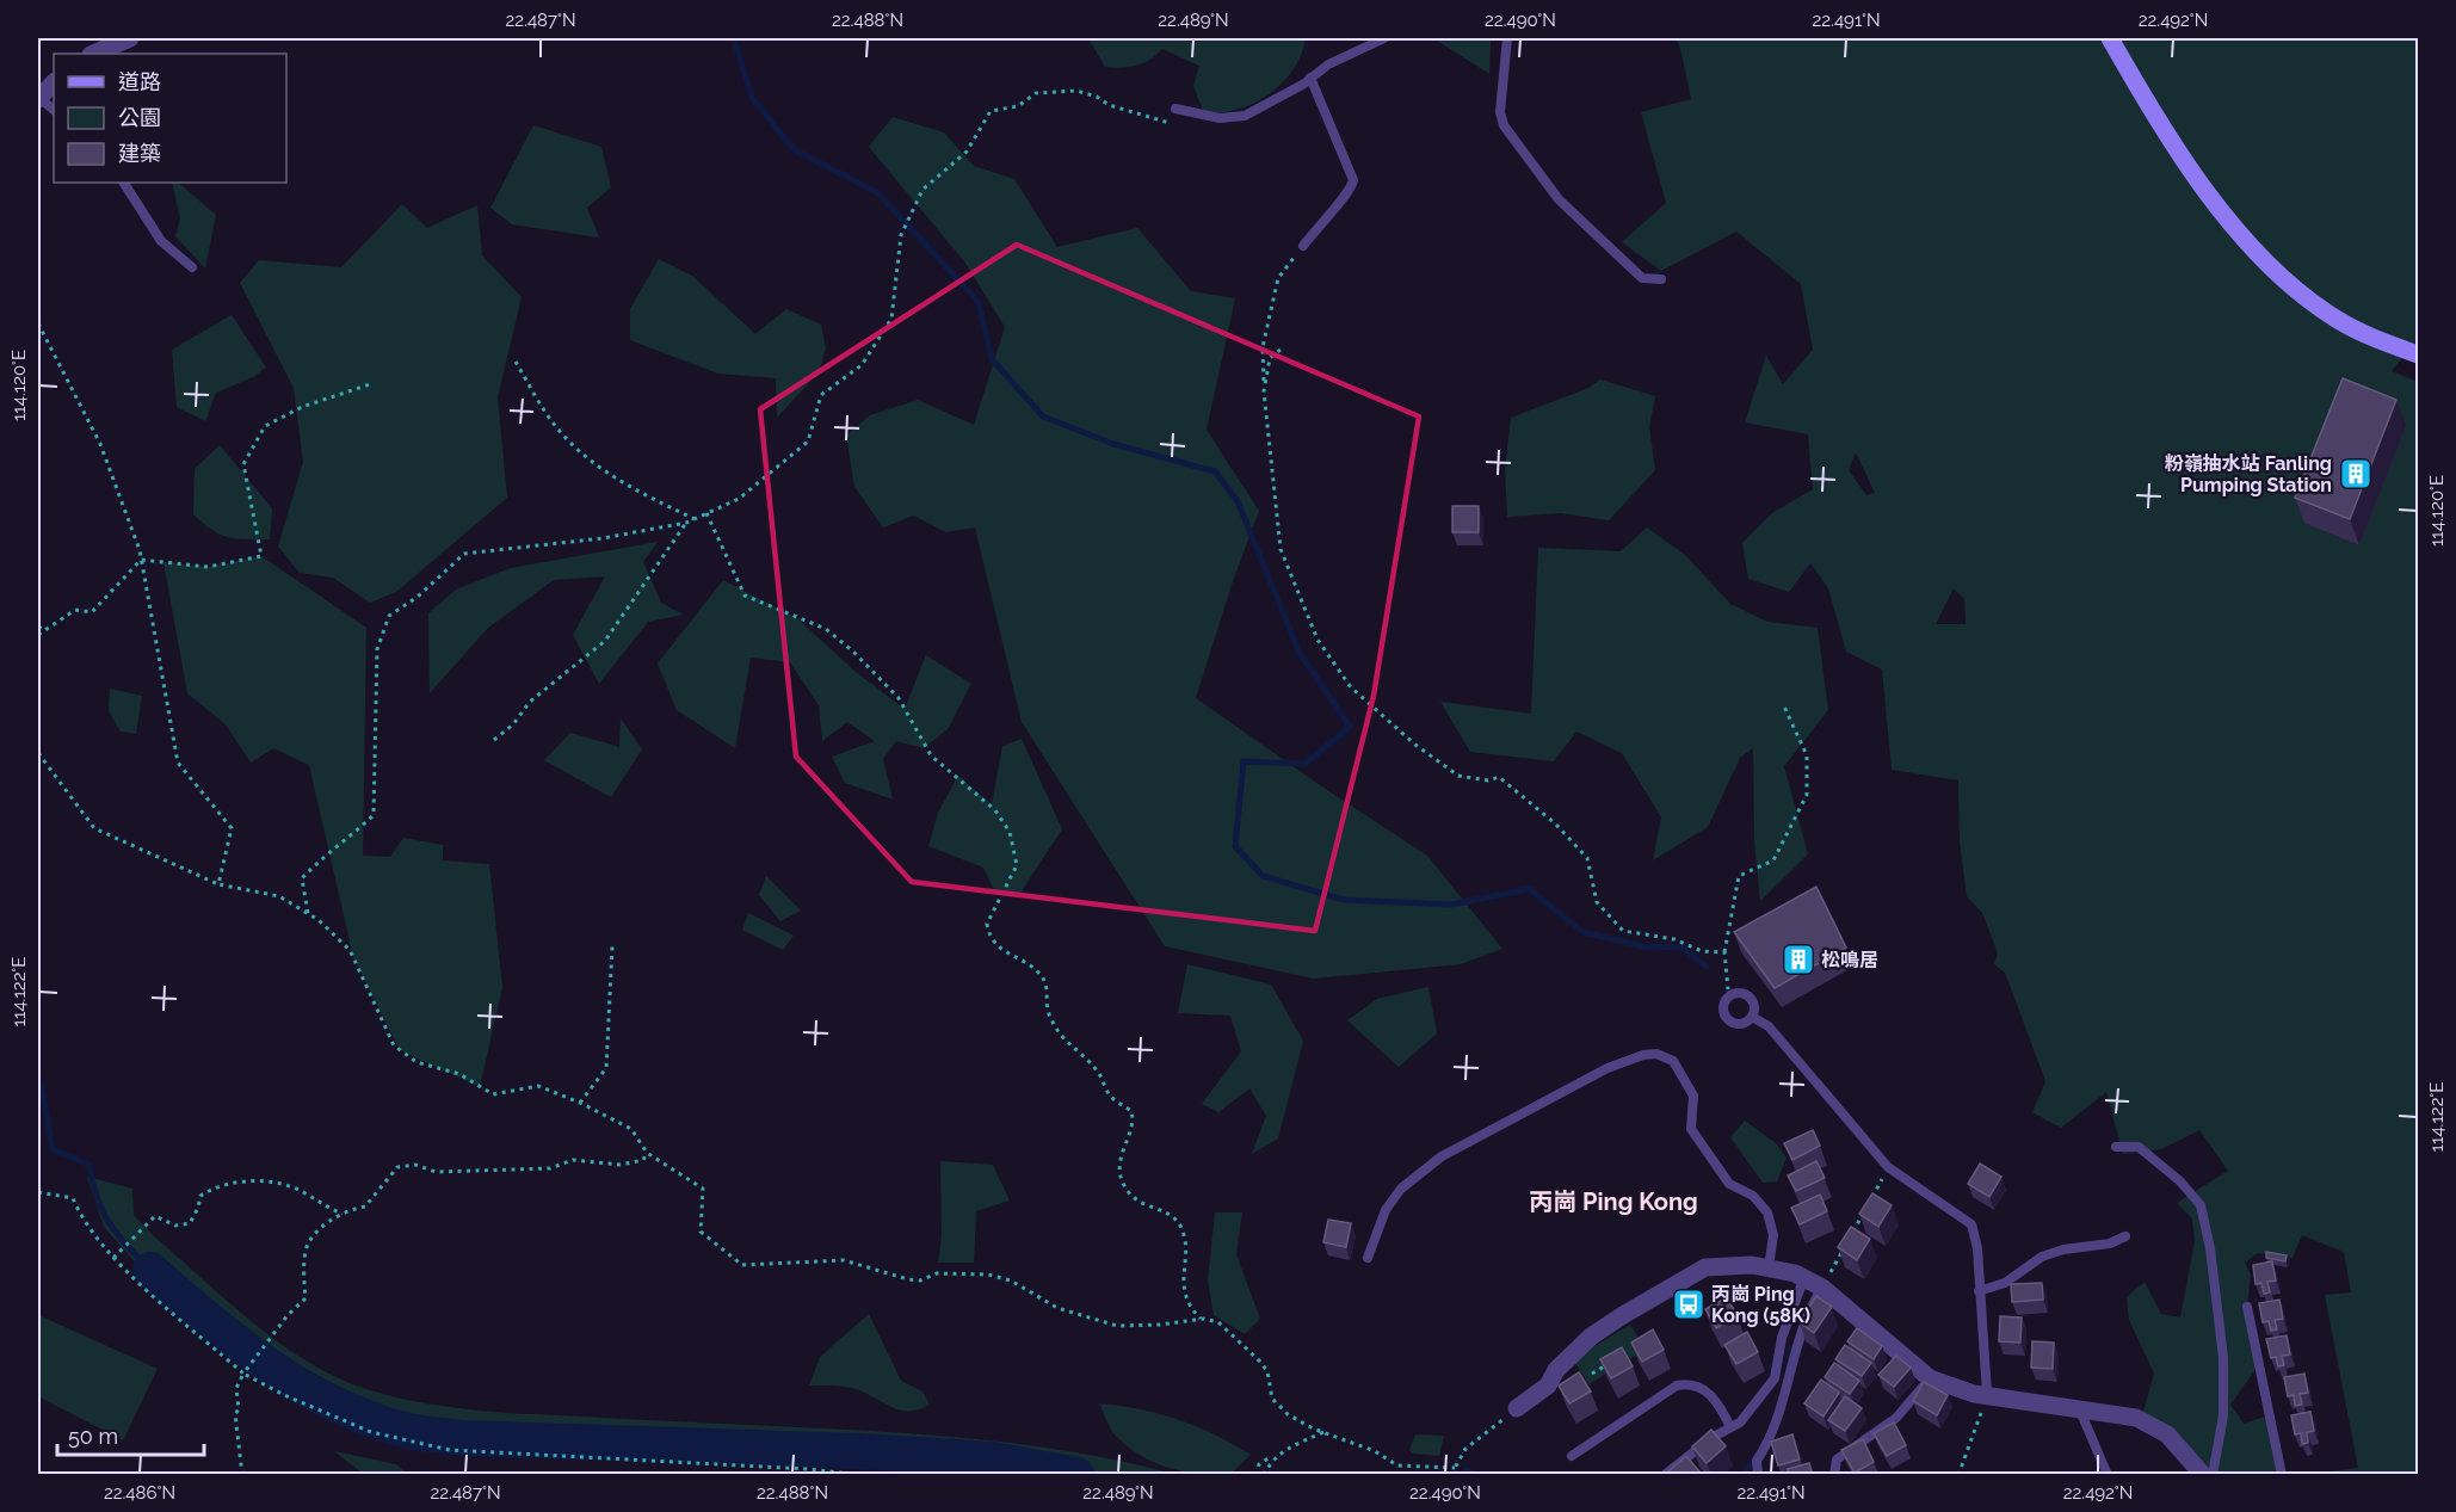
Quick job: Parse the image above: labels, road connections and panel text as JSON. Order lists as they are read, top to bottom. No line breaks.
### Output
{"districts":["丙崗 Ping Kong"],"places":{"building":["粉嶺抽水站 Fanling Pumping Station","松鳴居"],"bus stop":["丙崗 Ping Kong (58K)"]},"legend":["道路","公園","建築"],"scale_bar":"50 m","coordinates":["22.487°N","22.488°N","22.489°N","22.490°N","22.491°N","22.492°N","114.120°E","114.122°E","22.486°N"]}
